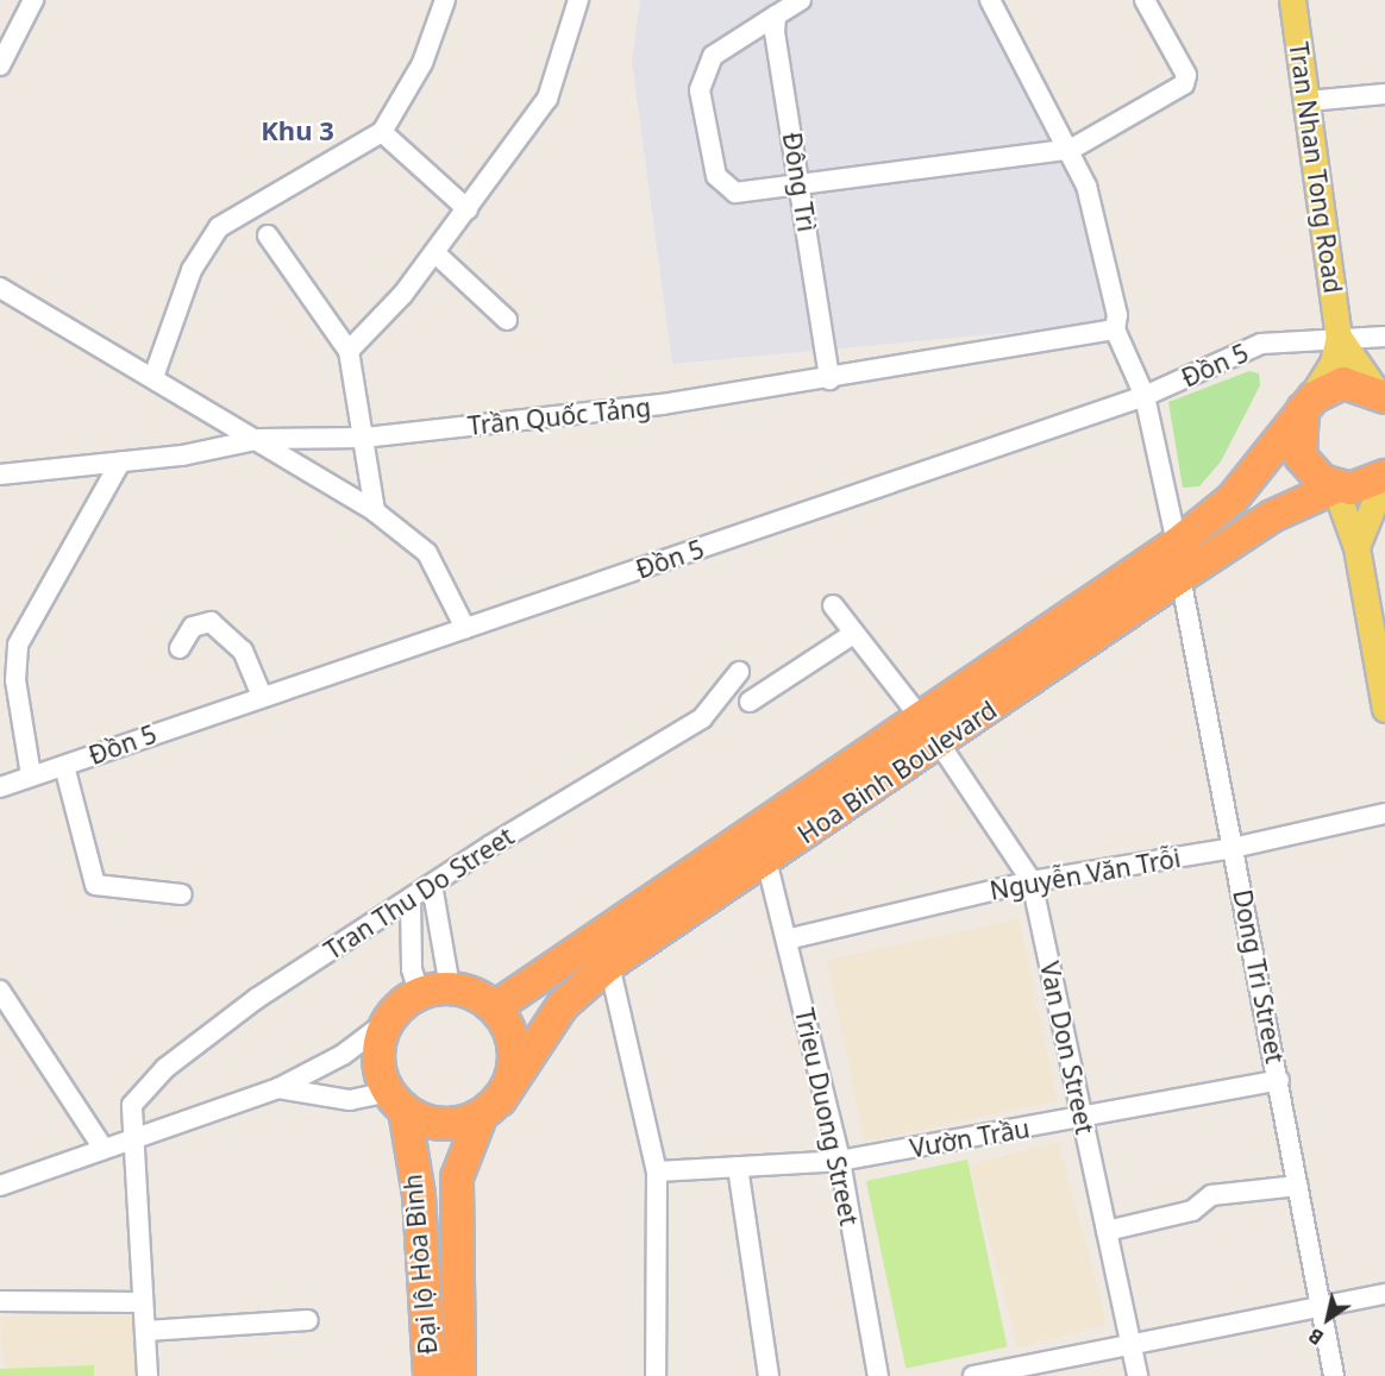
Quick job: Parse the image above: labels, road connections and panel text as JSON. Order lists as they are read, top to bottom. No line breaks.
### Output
{"streets":{"highway":["Hoa Binh Boulevard","Đại lộ Hòa Bình"],"main road":["Tran Nhan Tong Road"],"street":["Đông Trì","Đồn 5","Trần Quốc Tảng","Nguyễn Văn Trỗi","Tran Thu Do Street","Dong Tri Street","Van Don Street","Trieu Duong Street","Vườn Trầu"]},"crossings":[["Tran Nhan Tong Road","Đồn 5"],["Đông Trì","Trần Quốc Tảng"],["Hoa Binh Boulevard","Dong Tri Street"],["Hoa Binh Boulevard","Van Don Street"],["Hoa Binh Boulevard","Trieu Duong Street"],["Hoa Binh Boulevard","Đại lộ Hòa Bình"],["Nguyễn Văn Trỗi","Dong Tri Street"],["Nguyễn Văn Trỗi","Van Don Street"],["Nguyễn Văn Trỗi","Trieu Duong Street"],["Dong Tri Street","Vườn Trầu"],["Van Don Street","Vườn Trầu"],["Trieu Duong Street","Vườn Trầu"]],"districts":["Khu 3"],"north":"bottom left"}
